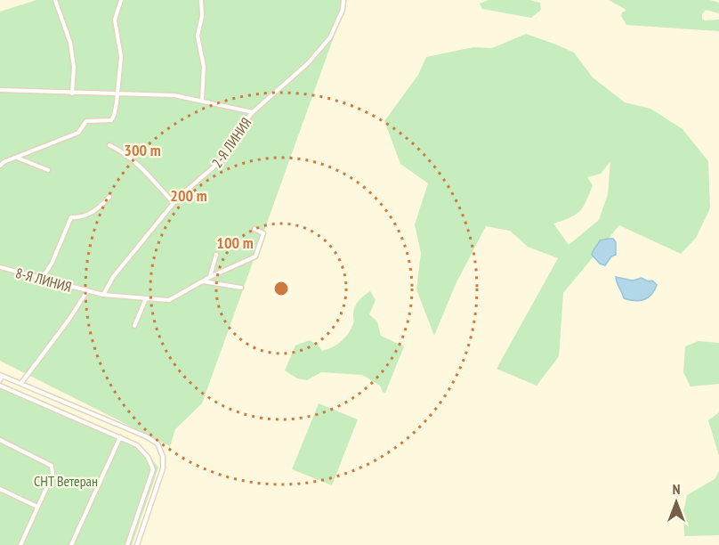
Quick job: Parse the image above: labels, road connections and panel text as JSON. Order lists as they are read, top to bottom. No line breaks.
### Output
{"streets":{"street":["2-Я ЛИНИЯ","8-Я ЛИНИЯ"]},"parks":["СНТ Ветеран"],"north":"top","rings":["300 m","200 m","100 m"]}
